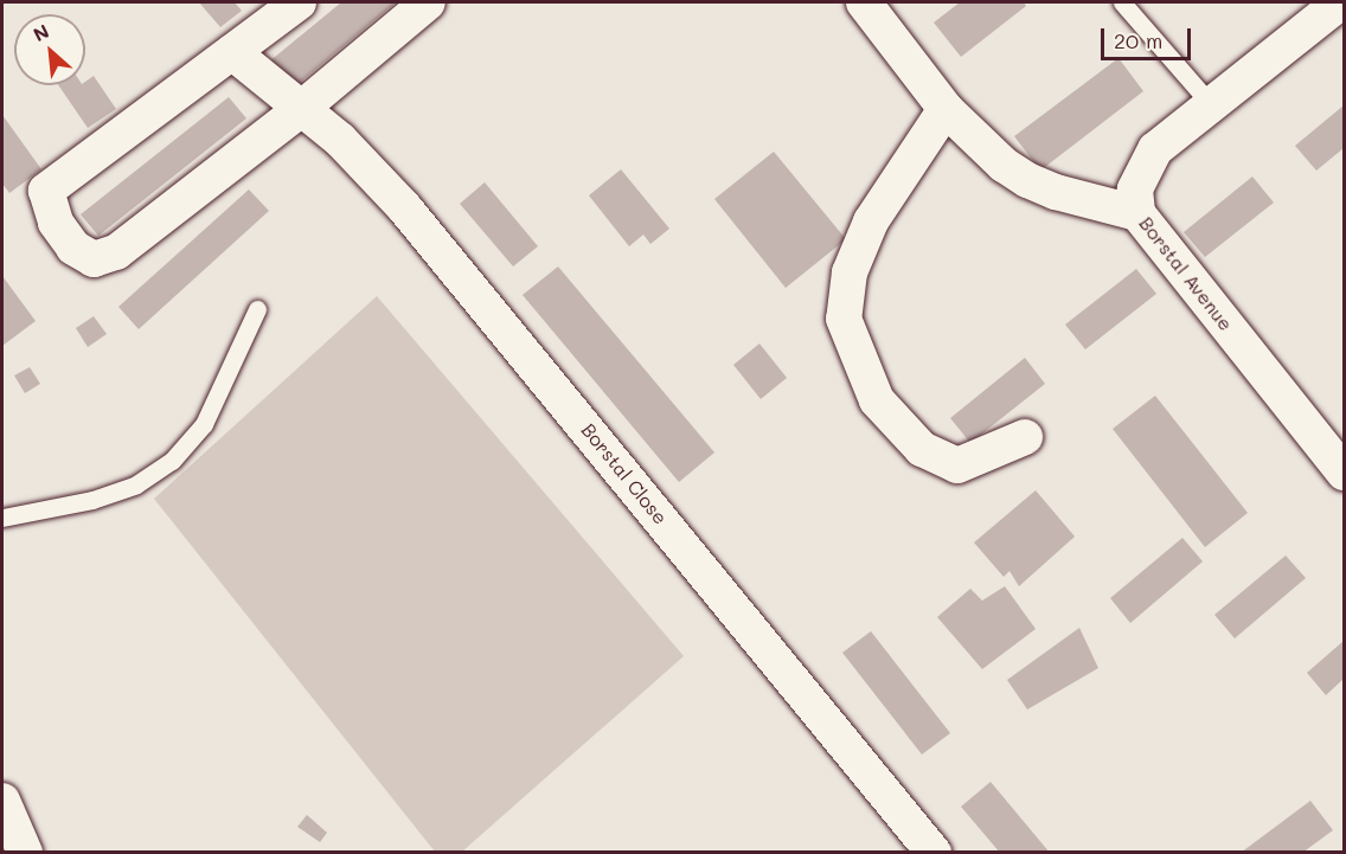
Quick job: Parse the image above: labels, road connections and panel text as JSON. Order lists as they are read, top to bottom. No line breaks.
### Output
{"streets":{"street":["Borstal Avenue","Borstal Close"]},"scale_bar":"20 m","north":"top left"}
